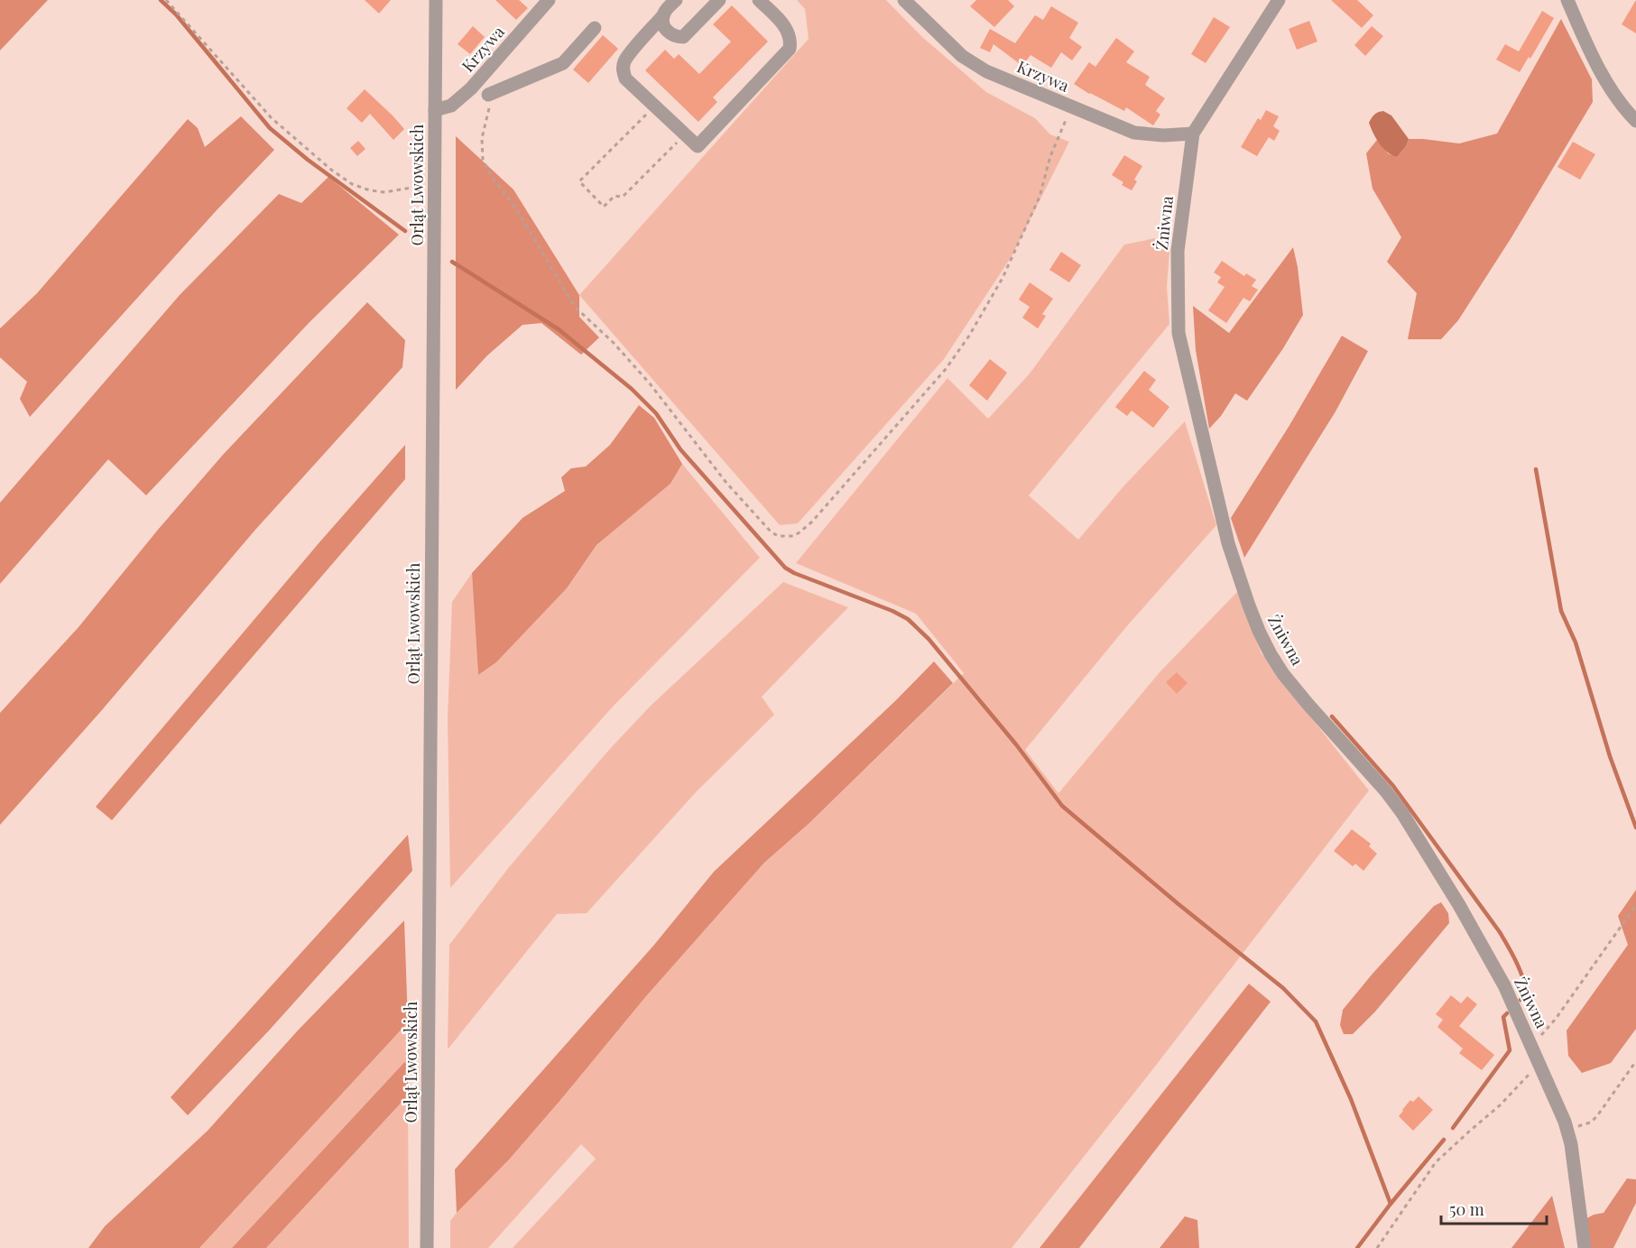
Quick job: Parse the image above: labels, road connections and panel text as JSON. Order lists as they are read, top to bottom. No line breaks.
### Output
{"streets":{"street":["Krzywa","Orląt Lwowskich","Żniwna"]},"crossings":[["Krzywa","Orląt Lwowskich"],["Krzywa","Żniwna"]],"scale_bar":"50 m"}
